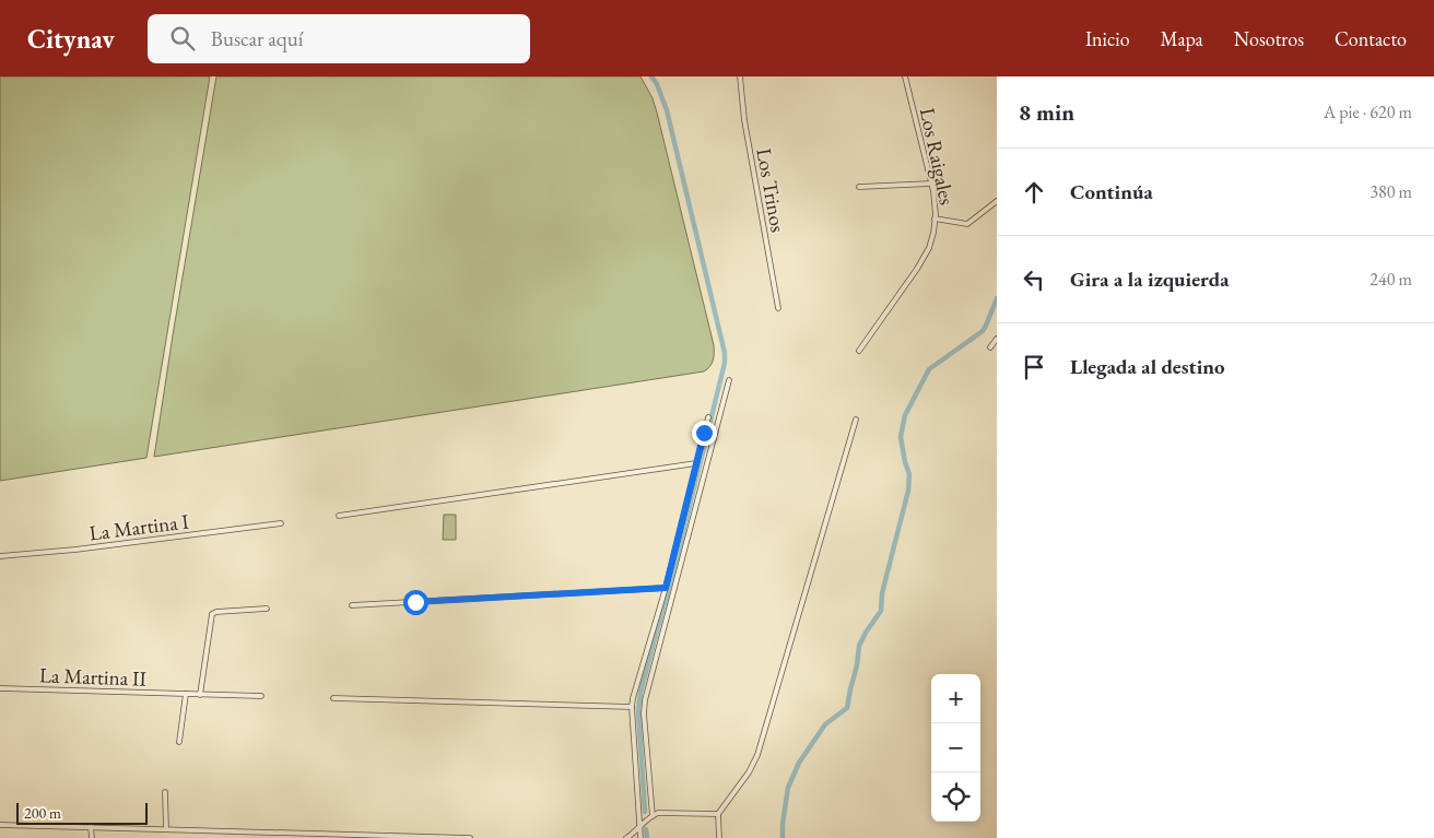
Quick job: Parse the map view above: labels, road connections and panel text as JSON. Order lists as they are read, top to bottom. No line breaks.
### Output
{"streets":{"street":["Los Raigales","Los Trinos","La Martina I","La Martina II"]},"scale_bar":"200 m","page":{"header":"Citynav","search":"Buscar aquí","nav":["Inicio","Mapa","Nosotros","Contacto"],"heading":["8 min","A pie · 620 m"],"list":[["Continúa","380 m"],["Gira a la izquierda","240 m"],"Llegada al destino"],"map_buttons":["+","−"],"scale":"200 m"}}
